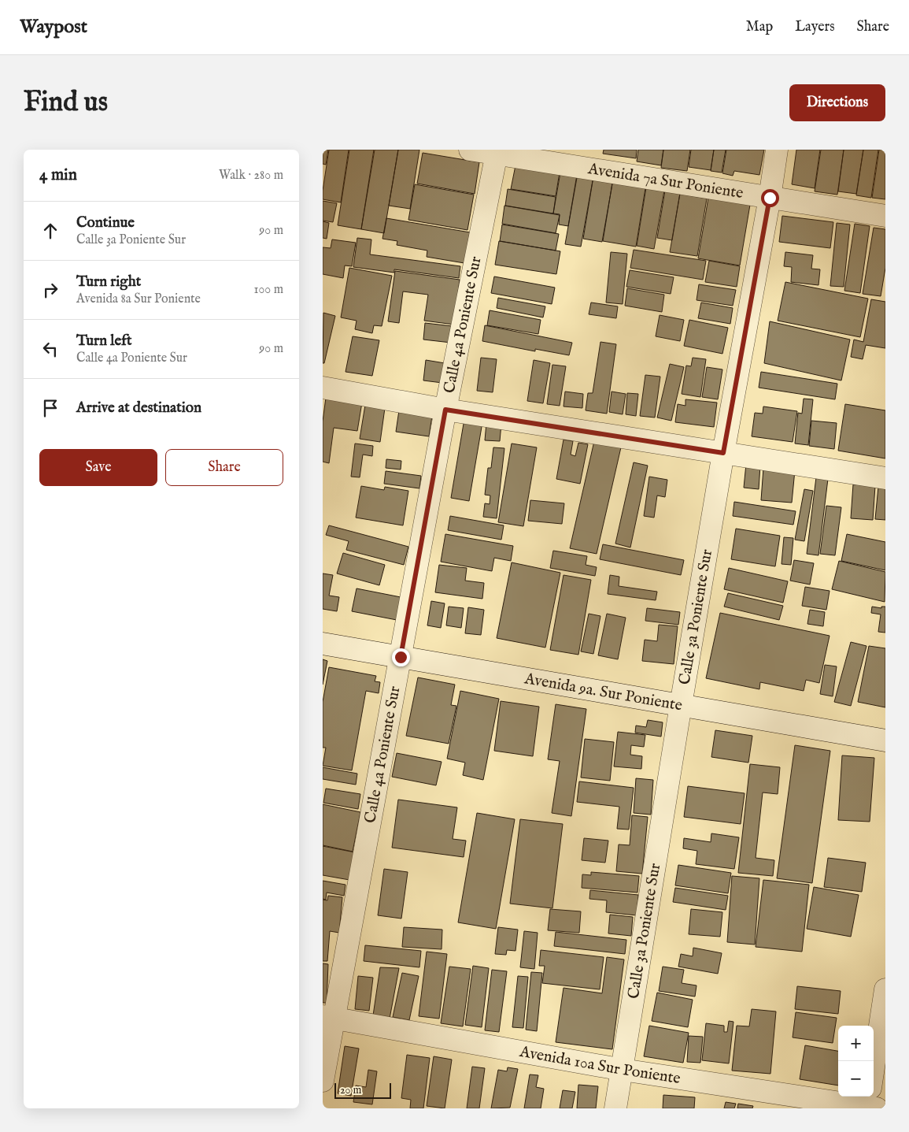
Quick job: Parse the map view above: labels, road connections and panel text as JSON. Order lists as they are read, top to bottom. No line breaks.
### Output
{"streets":{"street":["Avenida 7a Sur Poniente","Calle 4a Poniente Sur","Calle 3a Poniente Sur","Avenida 9a. Sur Poniente","Avenida 10a Sur Poniente"]},"crossings":[["Avenida 7a Sur Poniente","Calle 4a Poniente Sur"],["Avenida 7a Sur Poniente","Calle 3a Poniente Sur"],["Calle 4a Poniente Sur","Avenida 9a. Sur Poniente"],["Calle 4a Poniente Sur","Avenida 10a Sur Poniente"],["Calle 3a Poniente Sur","Avenida 9a. Sur Poniente"],["Calle 3a Poniente Sur","Avenida 10a Sur Poniente"]],"scale_bar":"20 m","page":{"header":"Waypost","nav":["Map","Layers","Share"],"buttons":["Directions",["Save","Share"]],"title":"Find us","heading":["4 min","Walk · 280 m"],"list":[["Continue","Calle 3a Poniente Sur","90 m"],["Turn right","Avenida 8a Sur Poniente","100 m"],["Turn left","Calle 4a Poniente Sur","90 m"],"Arrive at destination"],"map_buttons":["+","−"],"scale":"20 m"}}
